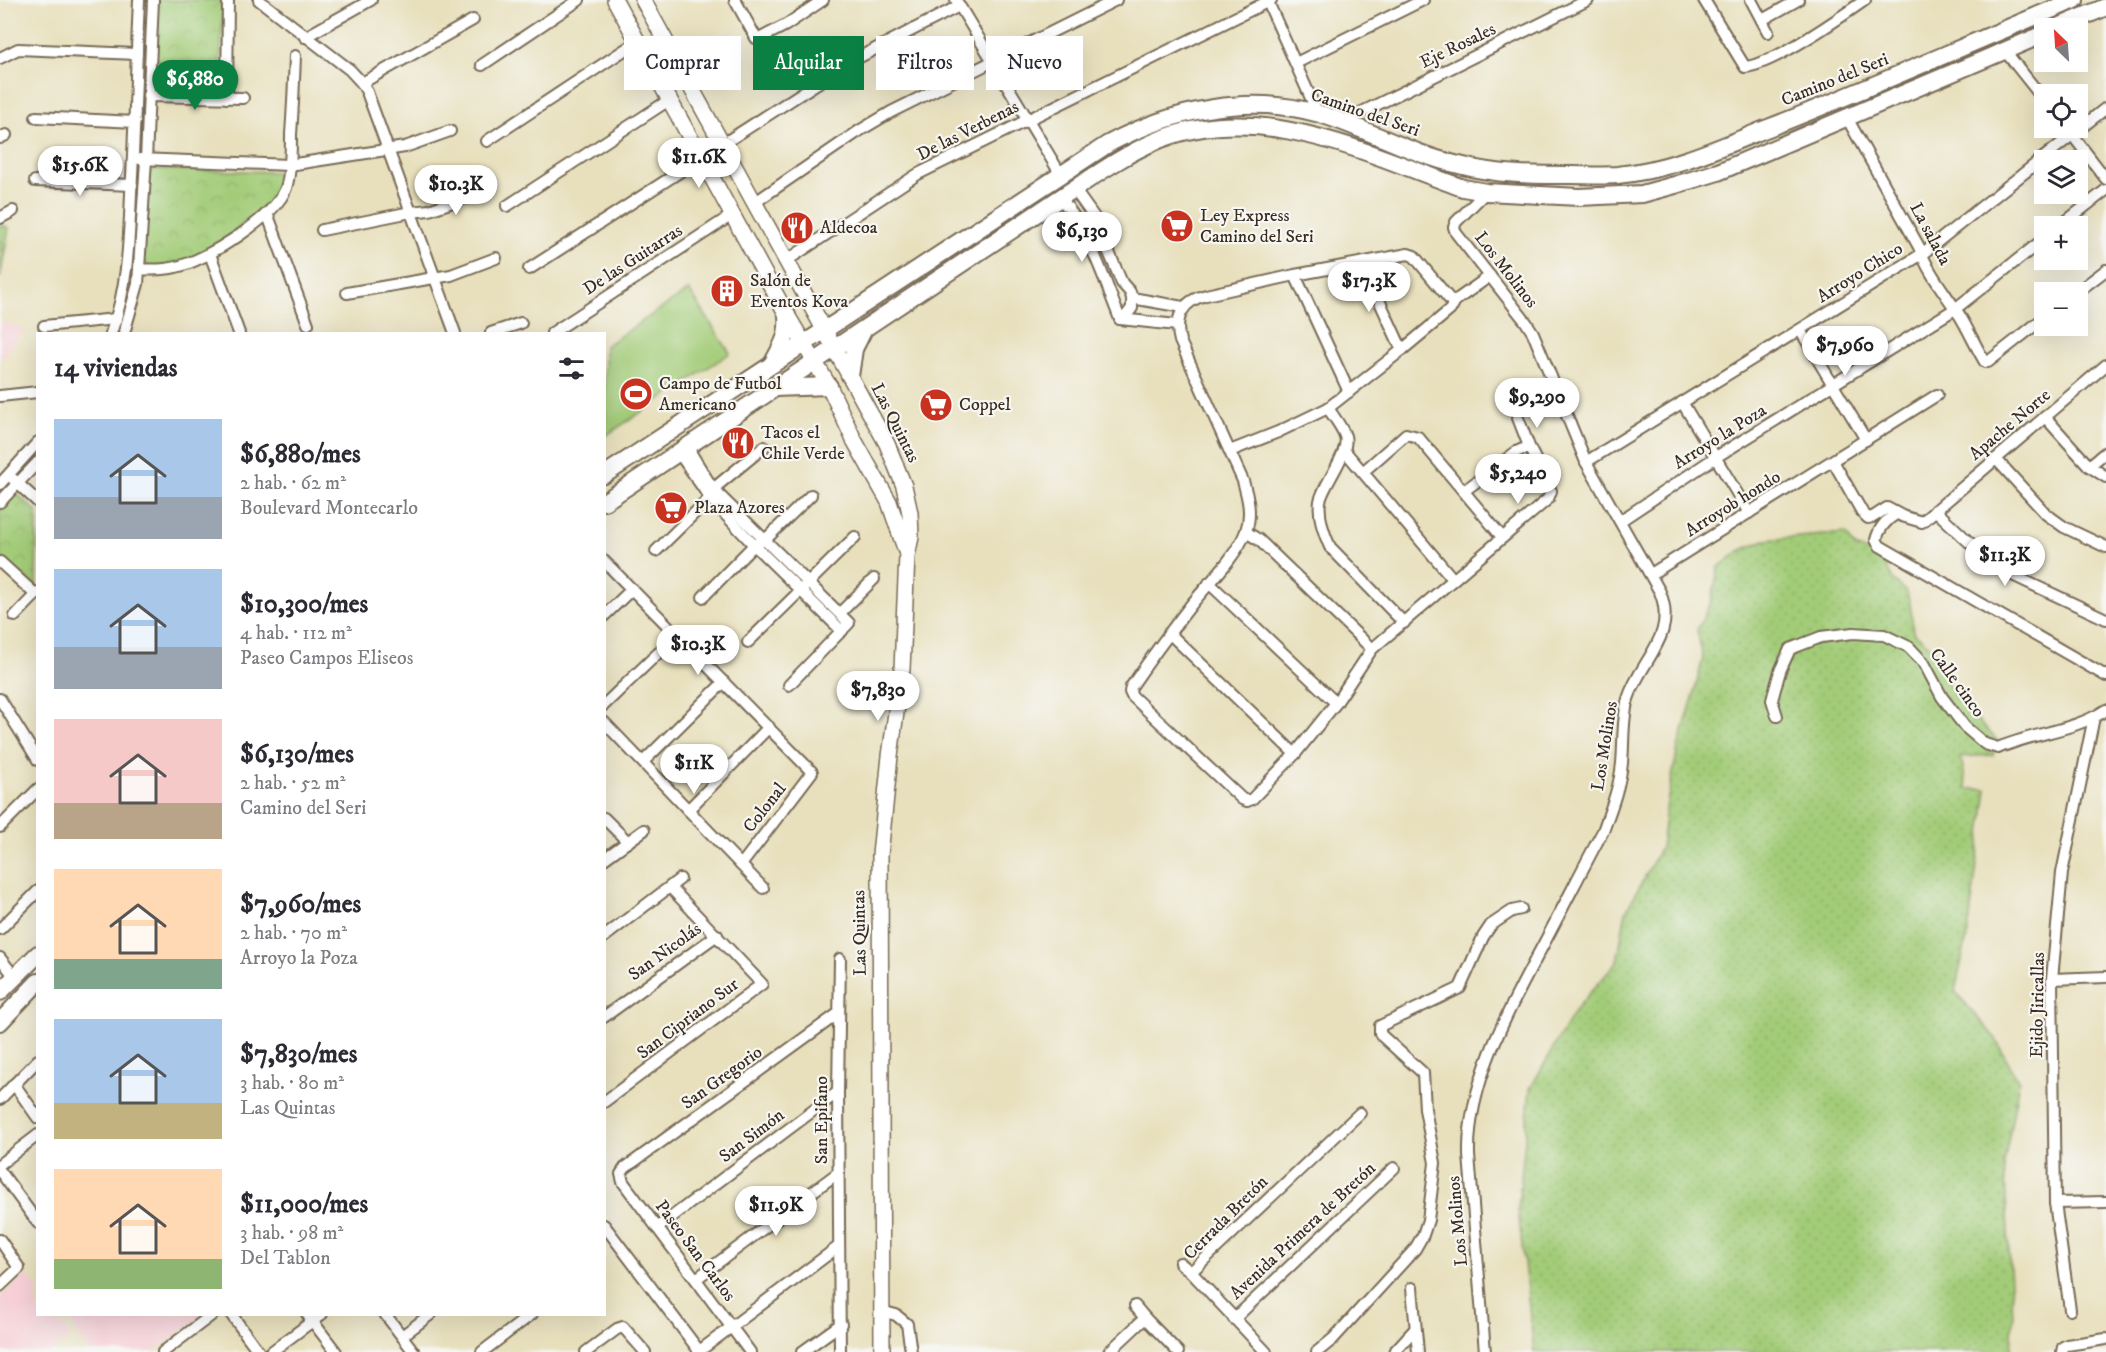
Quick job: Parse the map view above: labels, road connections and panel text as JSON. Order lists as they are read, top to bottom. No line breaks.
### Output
{"streets":{"main road":["Camino del Seri"],"street":["Eje Rosales","De las Verbenas","La salada","De las Guitarras","Los Molinos","Arroyo Chico","Las Quintas","Apache Norte","Arroyo la Poza","Arroyob hondo","Calle cinco","Colonal","San Nicolás","Ejido Jiricallas","San Cipriano Sur","San Gregorio","San Epifano","San Simón","Cerrada Bretón","Avenida Primera de Bretón","Paseo San Carlos"]},"crossings":[["Eje Rosales","Camino del Seri"],["Camino del Seri","La salada"],["Camino del Seri","Los Molinos"],["Camino del Seri","Las Quintas"],["De las Verbenas","Las Quintas"],["La salada","Arroyo Chico"],["La salada","Arroyo la Poza"],["De las Guitarras","Las Quintas"],["Los Molinos","Arroyo Chico"],["Los Molinos","Arroyo la Poza"],["Los Molinos","Arroyob hondo"],["Calle cinco","Ejido Jiricallas"],["San Nicolás","San Cipriano Sur"],["San Gregorio","San Epifano"],["San Gregorio","Paseo San Carlos"],["San Epifano","San Simón"],["San Simón","Paseo San Carlos"],["Cerrada Bretón","Avenida Primera de Bretón"]],"places":{"supermarket":["Ley Express Camino del Seri","Coppel","Plaza Azores"],"restaurant":["Aldecoa","Tacos el Chile Verde"],"building":["Salón de Eventos Kova"],"sports":["Campo de Futbol Americano"]},"north":"top left","page":{"map_buttons":["+","−"],"chip":["Comprar","Alquilar","Filtros","Nuevo"],"price":["$6,880","$11.6K","$15.6K","$10.3K","$6,130","$17.3K","$7,960","$9,290","$5,240","$11.3K","$10.3K","$7,830","$11K","$11.9K"],"heading":"14 viviendas","list":[{"name":"$6,880/mes","note":"2 hab. · 62 m² · Boulevard Montecarlo"},{"name":"$10,300/mes","note":"4 hab. · 112 m² · Paseo Campos Eliseos"},{"name":"$6,130/mes","note":"2 hab. · 52 m² · Camino del Seri"},{"name":"$7,960/mes","note":"2 hab. · 70 m² · Arroyo la Poza"},{"name":"$7,830/mes","note":"3 hab. · 80 m² · Las Quintas"},{"name":"$11,000/mes","note":"3 hab. · 98 m² · Del Tablon"}]}}
